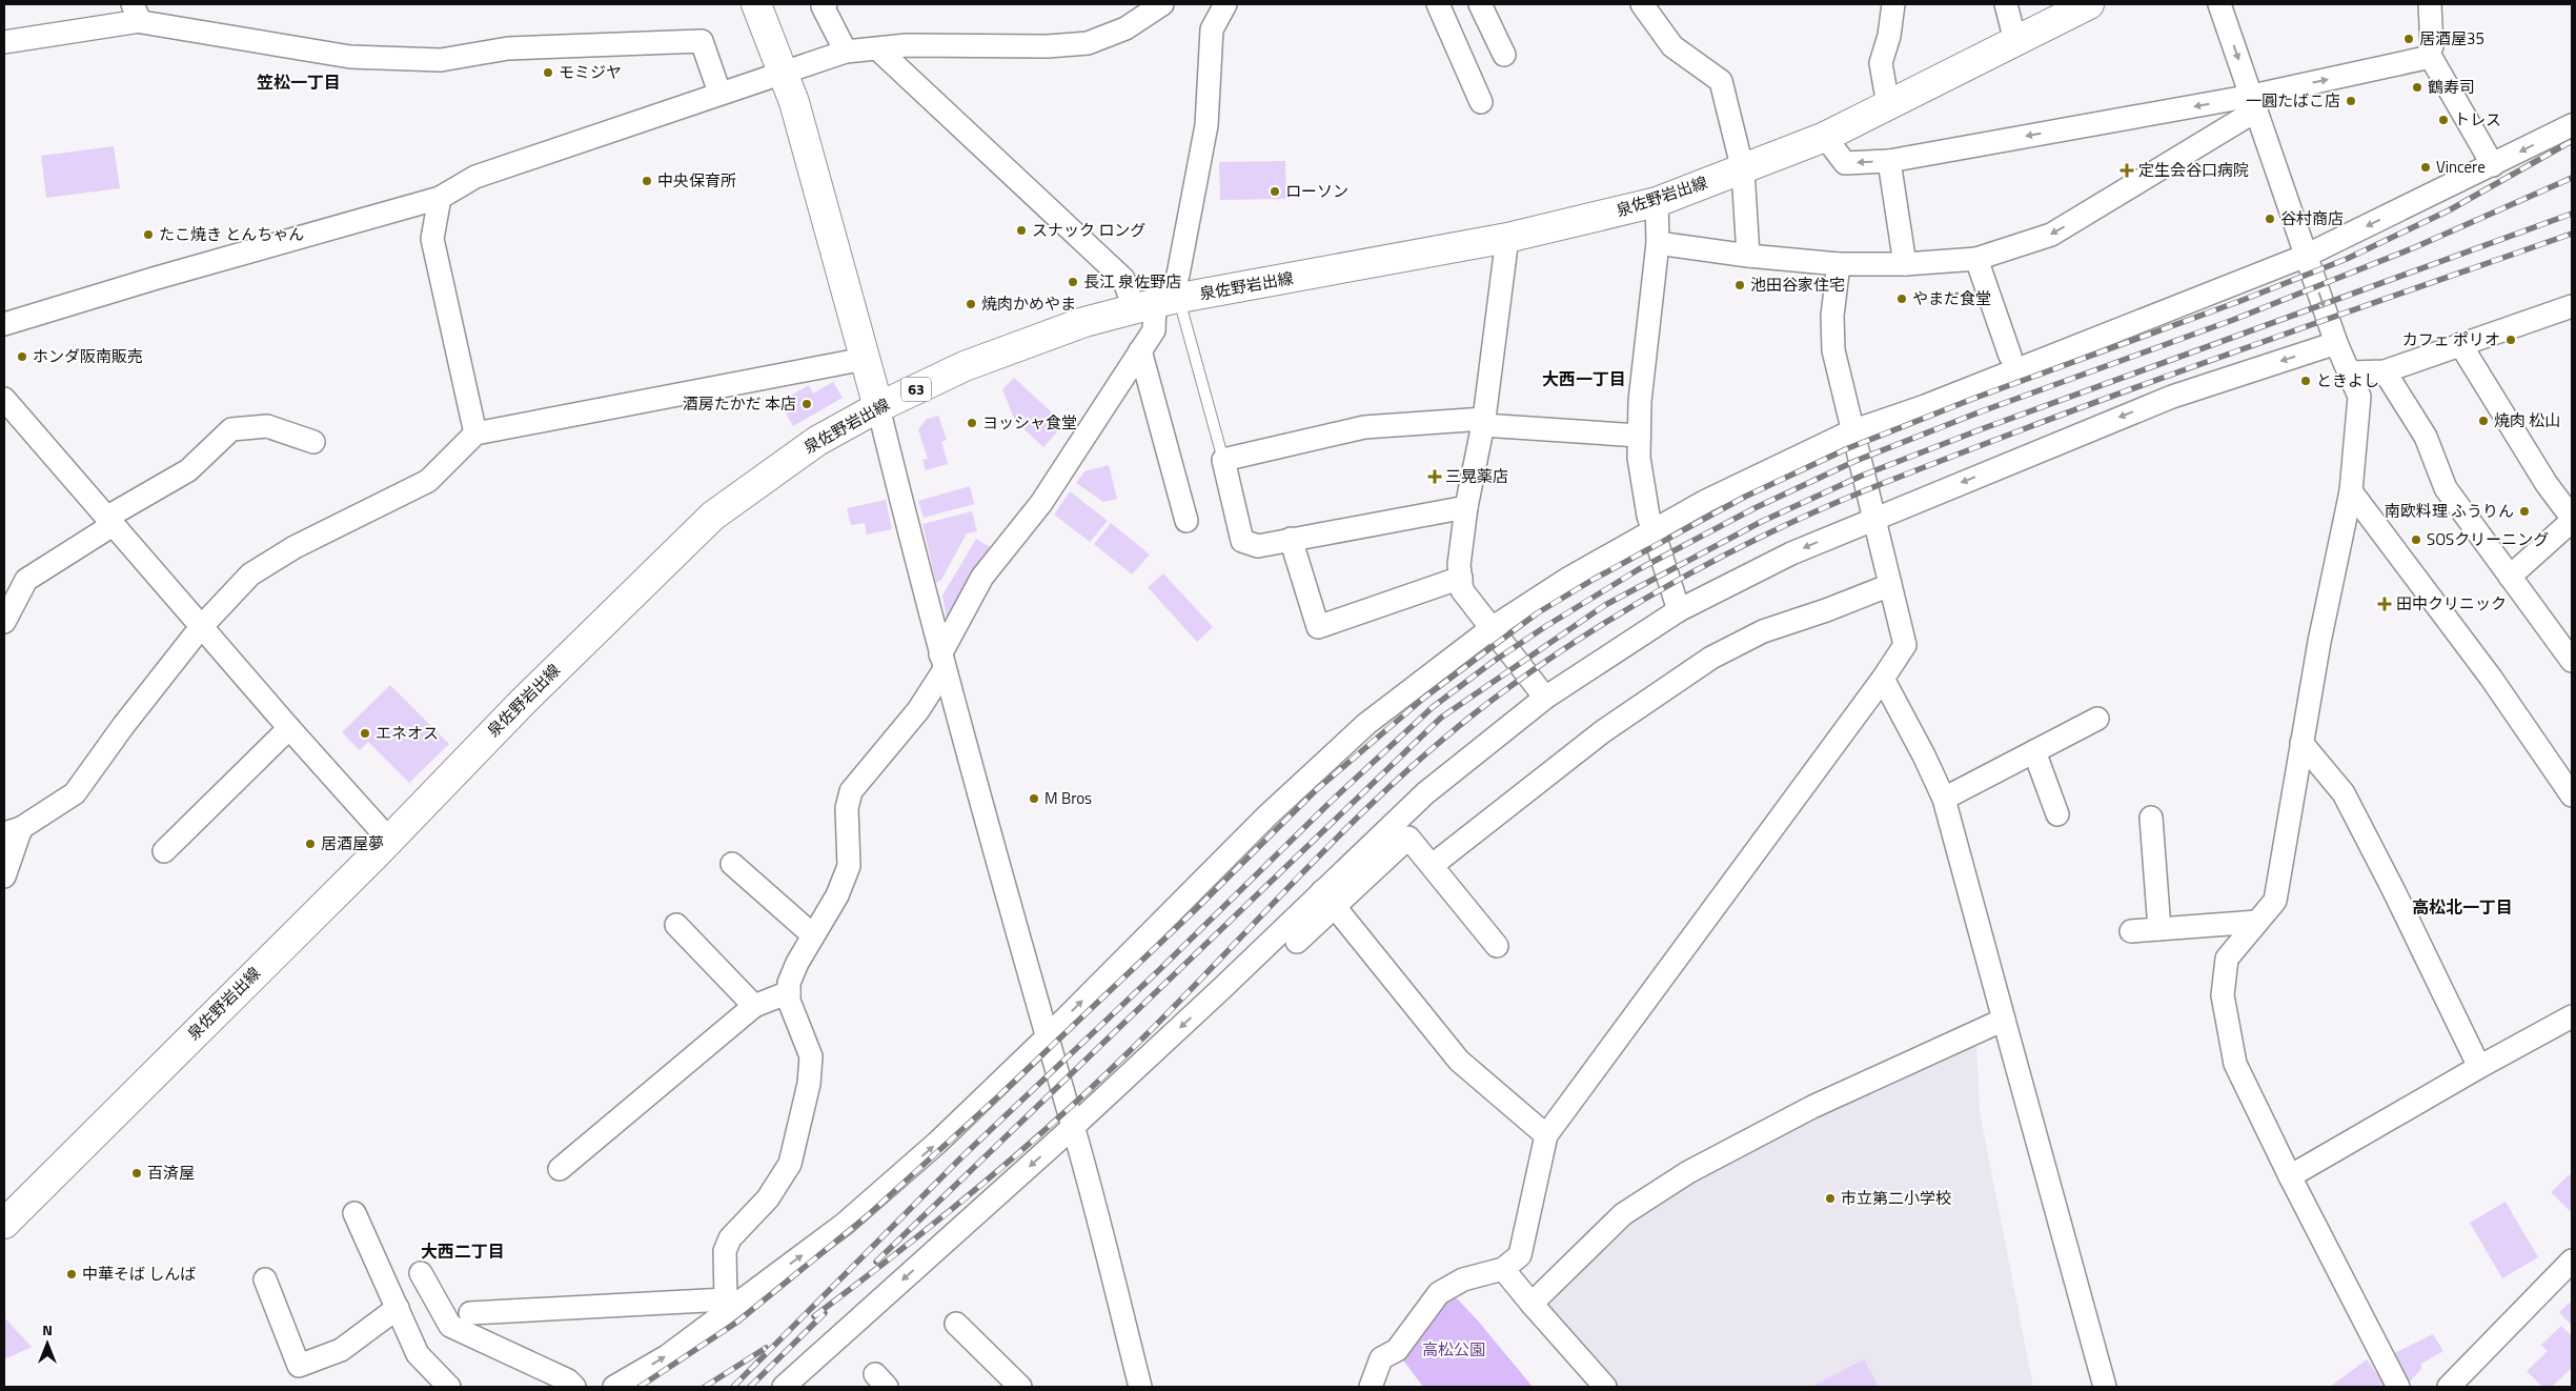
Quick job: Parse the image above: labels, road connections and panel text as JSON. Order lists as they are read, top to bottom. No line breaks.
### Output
{"streets":{"main road":["泉佐野岩出線","63"]},"districts":["笠松一丁目","大西一丁目","高松北一丁目","大西二丁目"],"parks":["高松公園"],"places":{"other":["居酒屋35","モミジヤ","鶴寿司","一圓たばこ店","トレス","Vincere","中央保育所","ローソン","谷村商店","スナック ロング","たこ焼き とんちゃん","長江 泉佐野店","池田谷家住宅","やまだ食堂","焼肉かめやま","カフェ ポリオ","ホンダ阪南販売","ときよし","酒房たかだ 本店","焼肉 松山","ヨッシャ食堂","南欧料理 ふうりん","SOSクリーニング","エネオス","M Bros","居酒屋夢","百済屋","市立第二小学校","中華そば しんば"],"health":["定生会谷口病院","三晃薬店","田中クリニック"]},"north":"top"}
